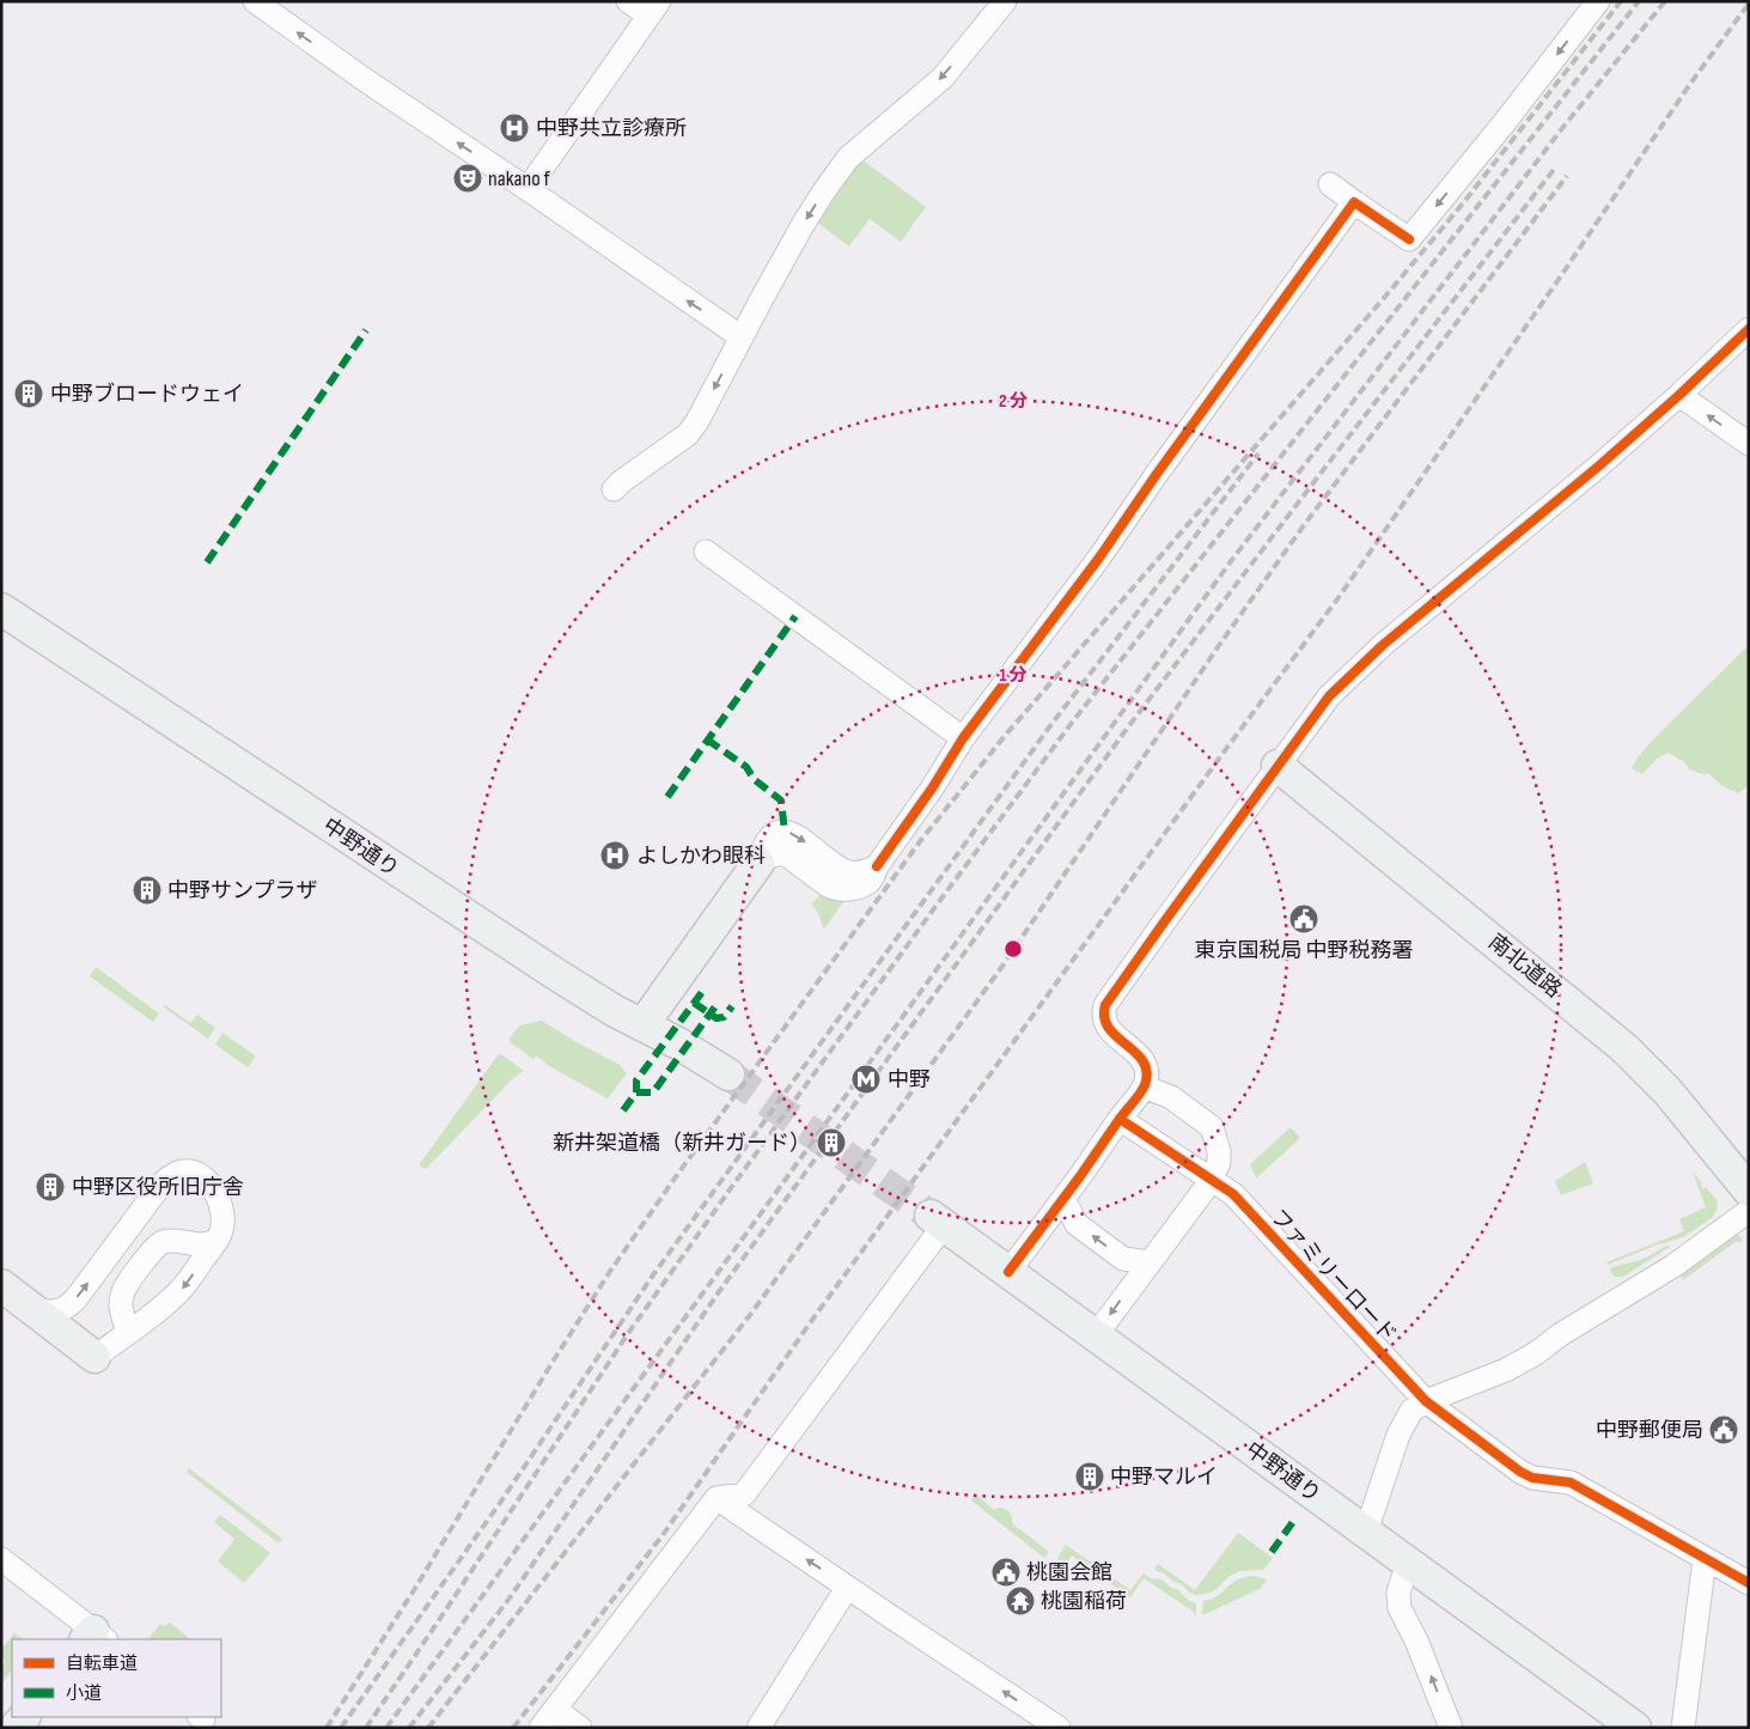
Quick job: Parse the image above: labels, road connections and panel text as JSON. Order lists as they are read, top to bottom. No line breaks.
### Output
{"streets":{"main road":["中野通り","南北道路"],"street":["ファミリーロード"]},"places":{"hospital":["中野共立診療所","よしかわ眼科"],"theatre":["nakano f"],"building":["中野ブロードウェイ","中野サンプラザ","新井架道橋（新井ガード）","中野区役所旧庁舎","中野マルイ"],"public building":["東京国税局 中野税務署","中野郵便局","桃園会館"],"metro station":["中野"],"temple":["桃園稲荷"]},"legend":["自転車道","小道"],"rings":["2 分","1 分"]}
